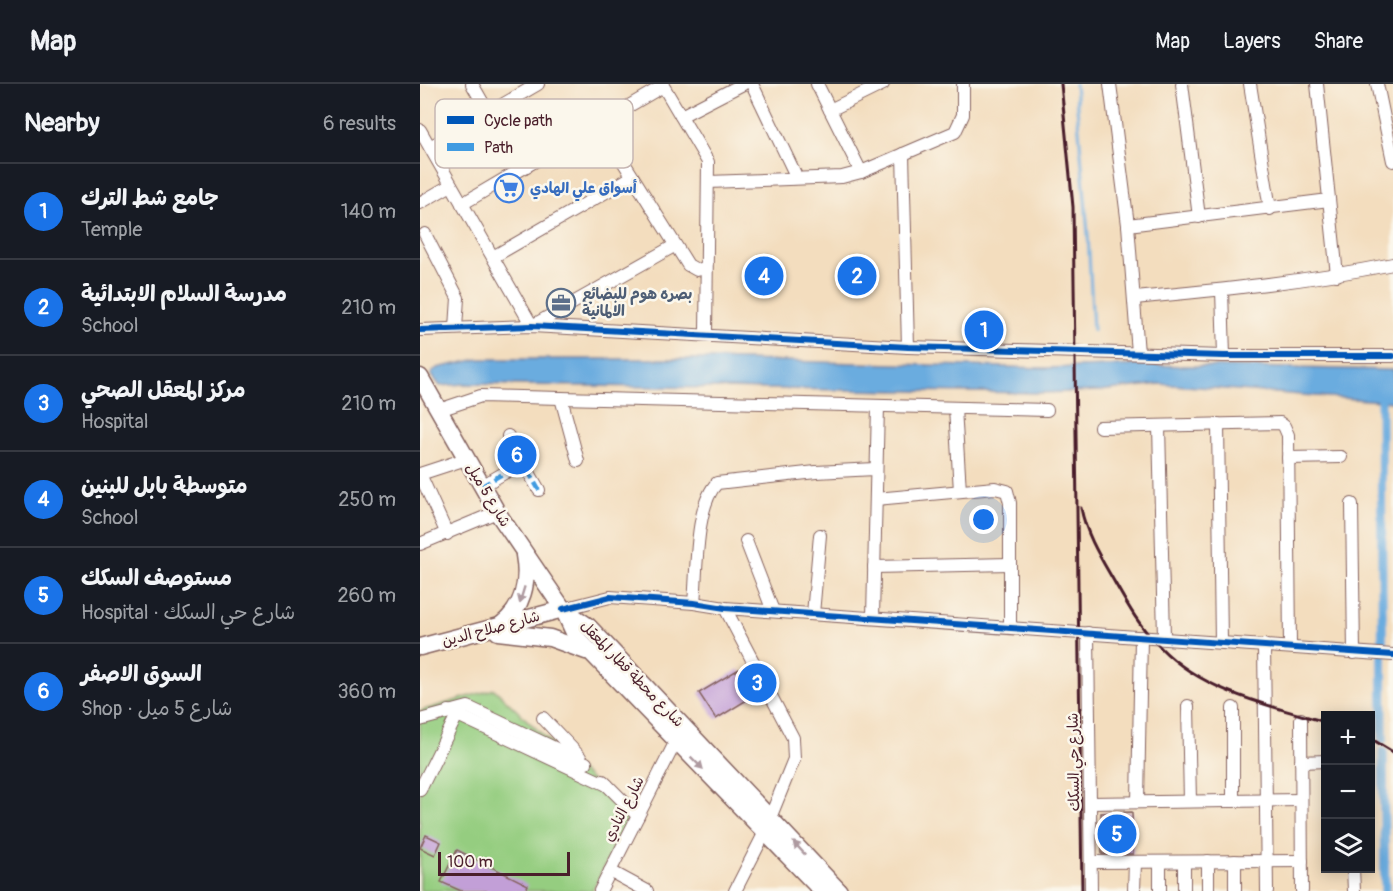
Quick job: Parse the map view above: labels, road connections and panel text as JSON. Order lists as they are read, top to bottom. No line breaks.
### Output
{"streets":{"main road":["شارع 5 ميل","شارع صلاح الدين","شارع محطة قطار المعقل"],"street":["شارع حي السكك","شارع النادي"]},"crossings":[["شارع 5 ميل","شارع صلاح الدين"],["شارع 5 ميل","شارع محطة قطار المعقل"],["شارع صلاح الدين","شارع محطة قطار المعقل"],["شارع محطة قطار المعقل","شارع النادي"]],"places":{"supermarket":["أسواق علي الهادي"],"office":["بصره هوم للبضائع الالمانية"]},"legend":["Cycle path","Path"],"scale_bar":"100 m","page":{"header":"Map","nav":["Map","Layers","Share"],"heading":["Nearby","6 results"],"list":[{"mark":"1","name":"جامع شط الترك","note":"Temple","value":"140 m"},{"mark":"2","name":"مدرسة السلام الابتدائية","note":"School","value":"210 m"},{"mark":"3","name":"مركز المعقل الصحي","note":"Hospital","value":"210 m"},{"mark":"4","name":"متوسطة بابل للبنين","note":"School","value":"250 m"},{"mark":"5","name":"مستوصف السكك","note":"Hospital · شارع حي السكك","value":"260 m"},{"mark":"6","name":"السوق الاصفر","note":"Shop · شارع 5 ميل","value":"360 m"}],"pins":["2","4","1","6","3","5"],"map_buttons":["+","−"],"scale":"100 m"}}
